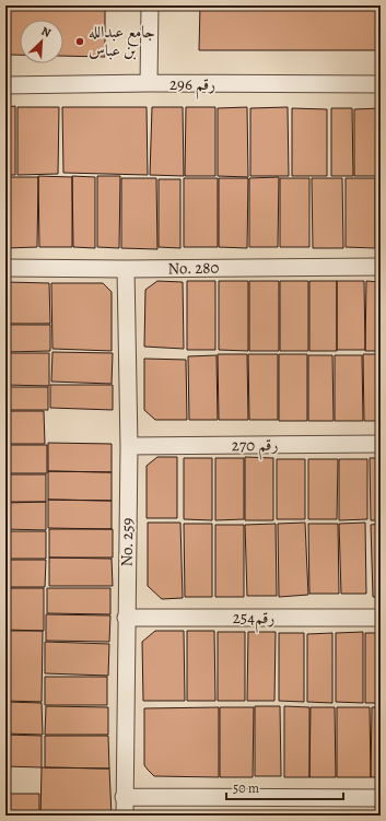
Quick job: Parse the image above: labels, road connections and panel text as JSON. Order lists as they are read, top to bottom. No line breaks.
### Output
{"streets":{"street":["رقم 296","No. 280","رقم 270","No. 259","رقم254"]},"crossings":[["No. 280","No. 259"],["رقم 270","No. 259"],["No. 259","رقم254"]],"places":["جامع عبدالله بن عباس"],"scale_bar":"50 m","north":"top right"}
